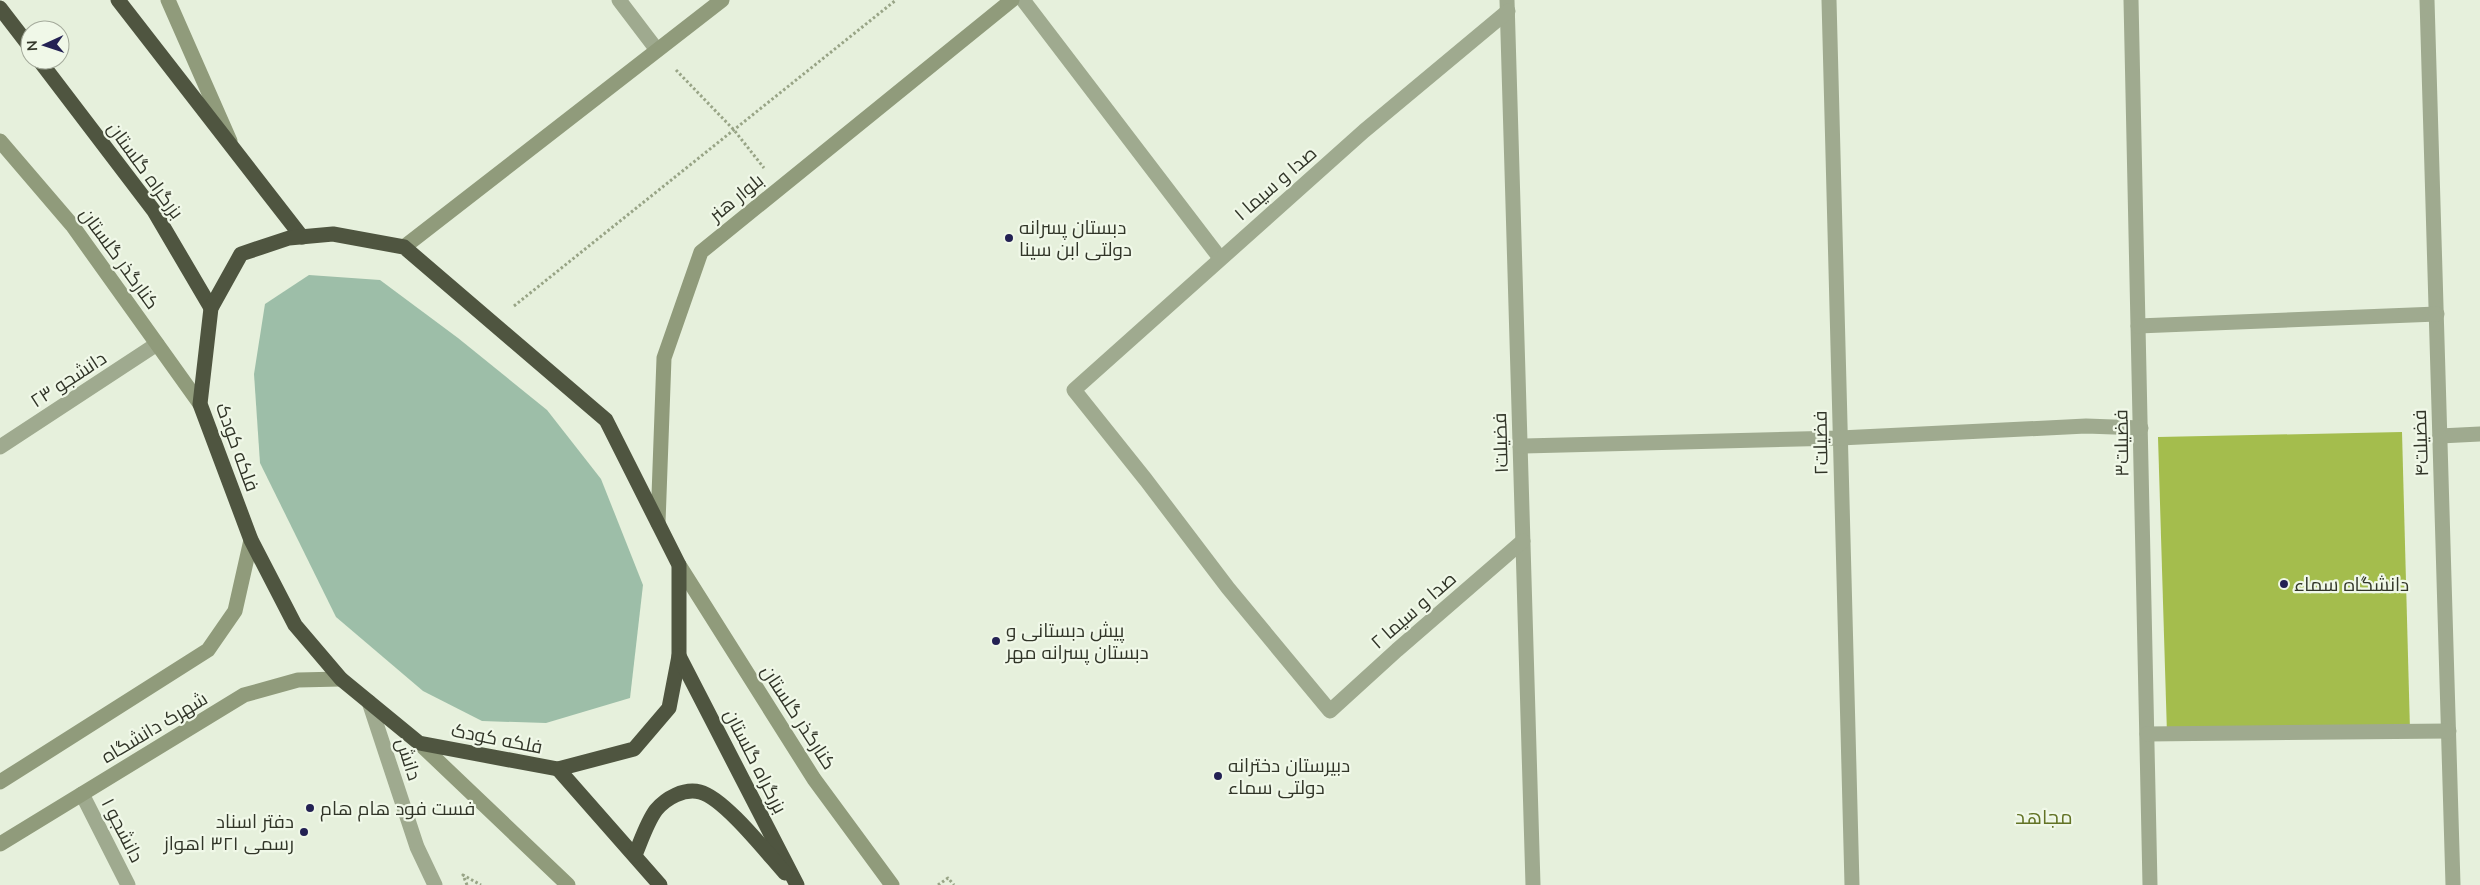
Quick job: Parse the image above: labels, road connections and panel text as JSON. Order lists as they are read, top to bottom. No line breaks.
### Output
{"streets":{"highway":["بزرگراه گلستان","فلکه کودک"],"street":["صدا و سیما ۱","بلوار هنر","کنارگذر گلستان","دانشجو ۲۳","فضیلت۱","فضیلت۲","فضیلت۳","فضیلت۴","صدا و سیما ۲","شهرک دانشگاه","دانش","دانشجو ۱"]},"crossings":[["بزرگراه گلستان","فلکه کودک"],["صدا و سیما ۱","فضیلت۱"],["صدا و سیما ۱","صدا و سیما ۲"],["بلوار هنر","فلکه کودک"],["کنارگذر گلستان","دانشجو ۲۳"],["کنارگذر گلستان","فلکه کودک"],["فضیلت۱","صدا و سیما ۲"],["فلکه کودک","شهرک دانشگاه"],["فلکه کودک","دانش"],["شهرک دانشگاه","دانشجو ۱"]],"districts":["مجاهد"],"places":["دبستان پسرانه دولتی ابن سینا","دانشگاه سماء","پیش دبستانی و دبستان پسرانه مهر","دبیرستان دخترانه دولتی سماء","فست فود هام هام","دفتر اسناد رسمی ۳۲۱ اهواز"],"north":"left"}
